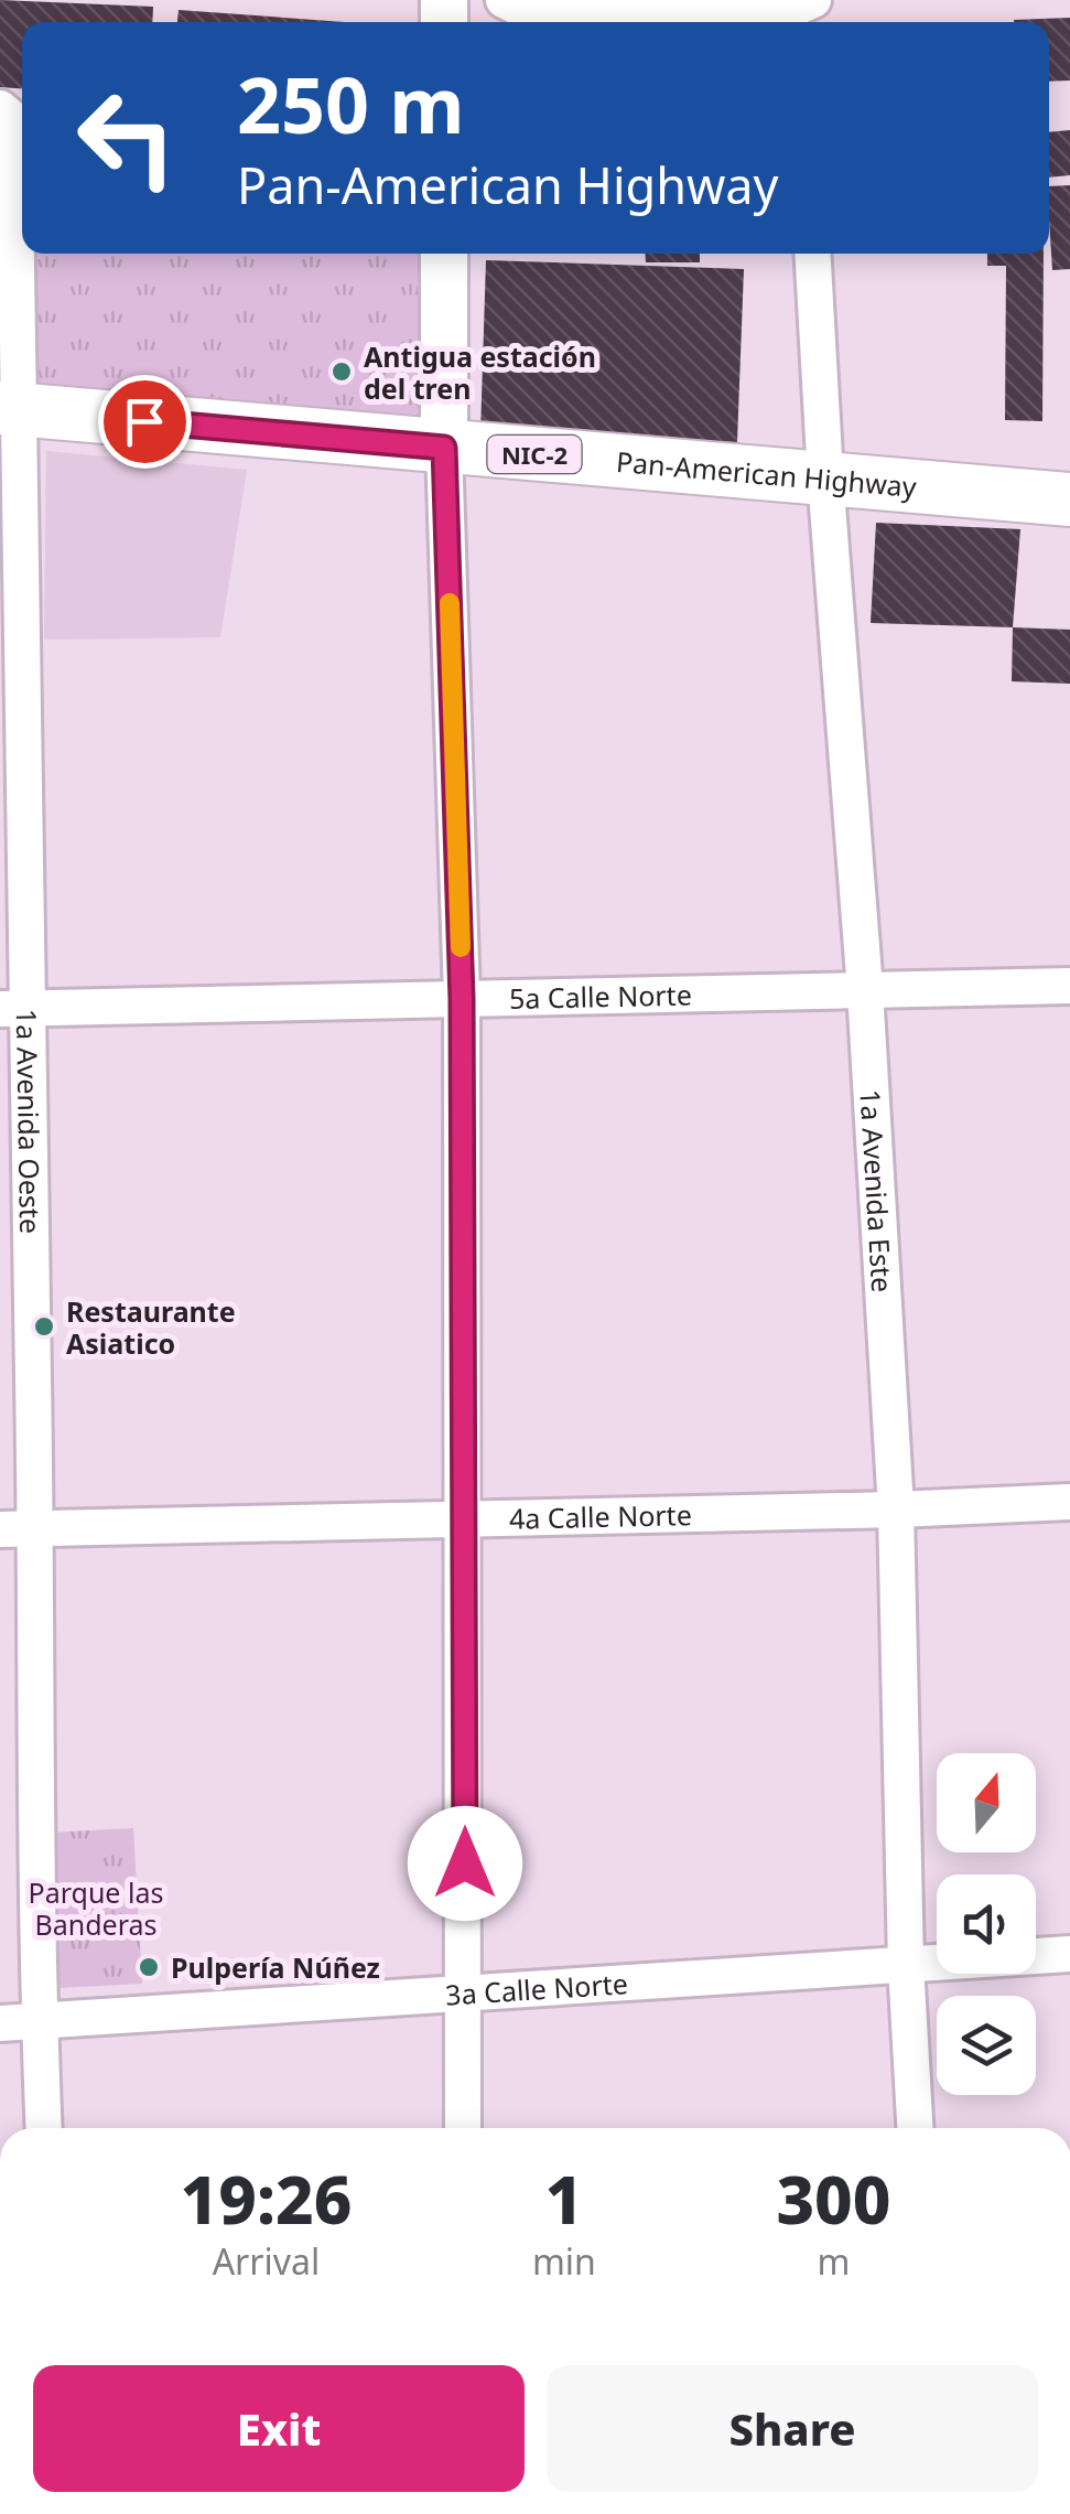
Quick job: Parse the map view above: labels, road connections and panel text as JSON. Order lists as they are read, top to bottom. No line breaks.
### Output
{"streets":{"highway":["NIC-2","Pan-American Highway"],"street":["5a Calle Norte","1a Avenida Oeste","1a Avenida Este","4a Calle Norte","3a Calle Norte"]},"crossings":[["Pan-American Highway","1a Avenida Oeste"],["Pan-American Highway","1a Avenida Este"],["5a Calle Norte","1a Avenida Oeste"],["5a Calle Norte","1a Avenida Este"],["1a Avenida Oeste","4a Calle Norte"],["1a Avenida Oeste","3a Calle Norte"],["1a Avenida Este","4a Calle Norte"],["1a Avenida Este","3a Calle Norte"]],"parks":["Parque las Banderas"],"places":["Antigua estación del tren","Restaurante Asiatico","Pulpería Núñez"],"north":"top","page":{"turn":["250 m","Pan-American Highway"],"eta":["19:26","Arrival","1","min","300","m"],"buttons":["Exit","Share"]}}
